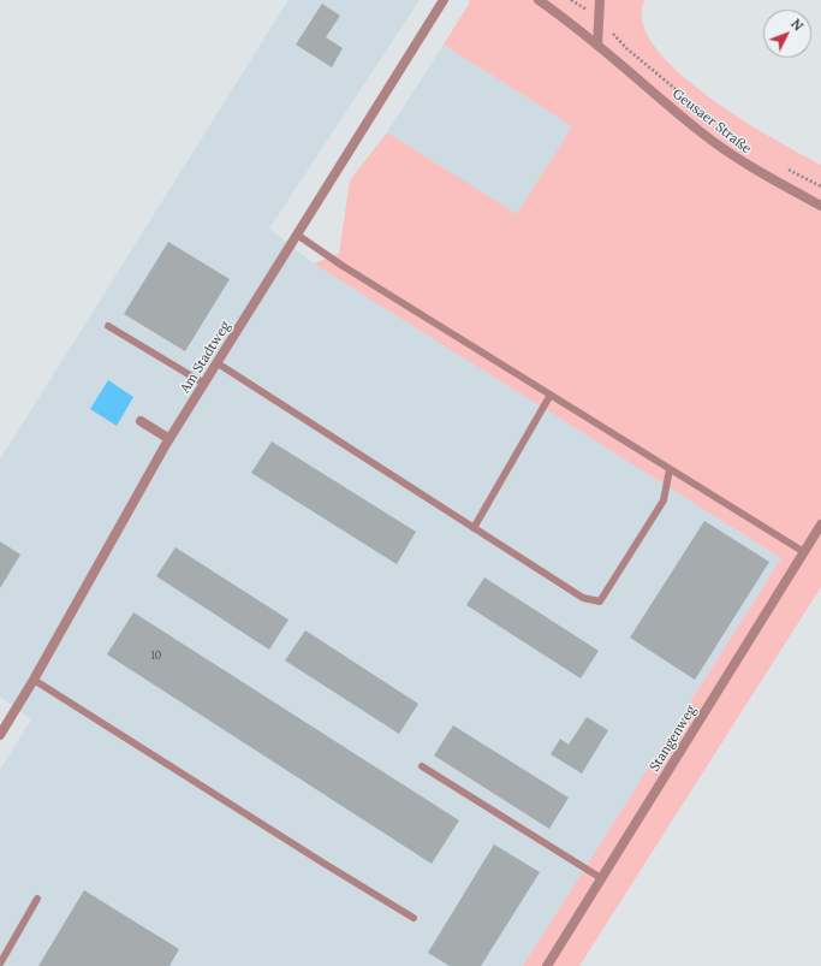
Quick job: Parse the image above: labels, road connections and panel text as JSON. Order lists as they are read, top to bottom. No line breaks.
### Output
{"streets":{"street":["Geusaer Straße","Am Stadtweg","Stangenweg"]},"house_numbers":["10"],"north":"top right"}
